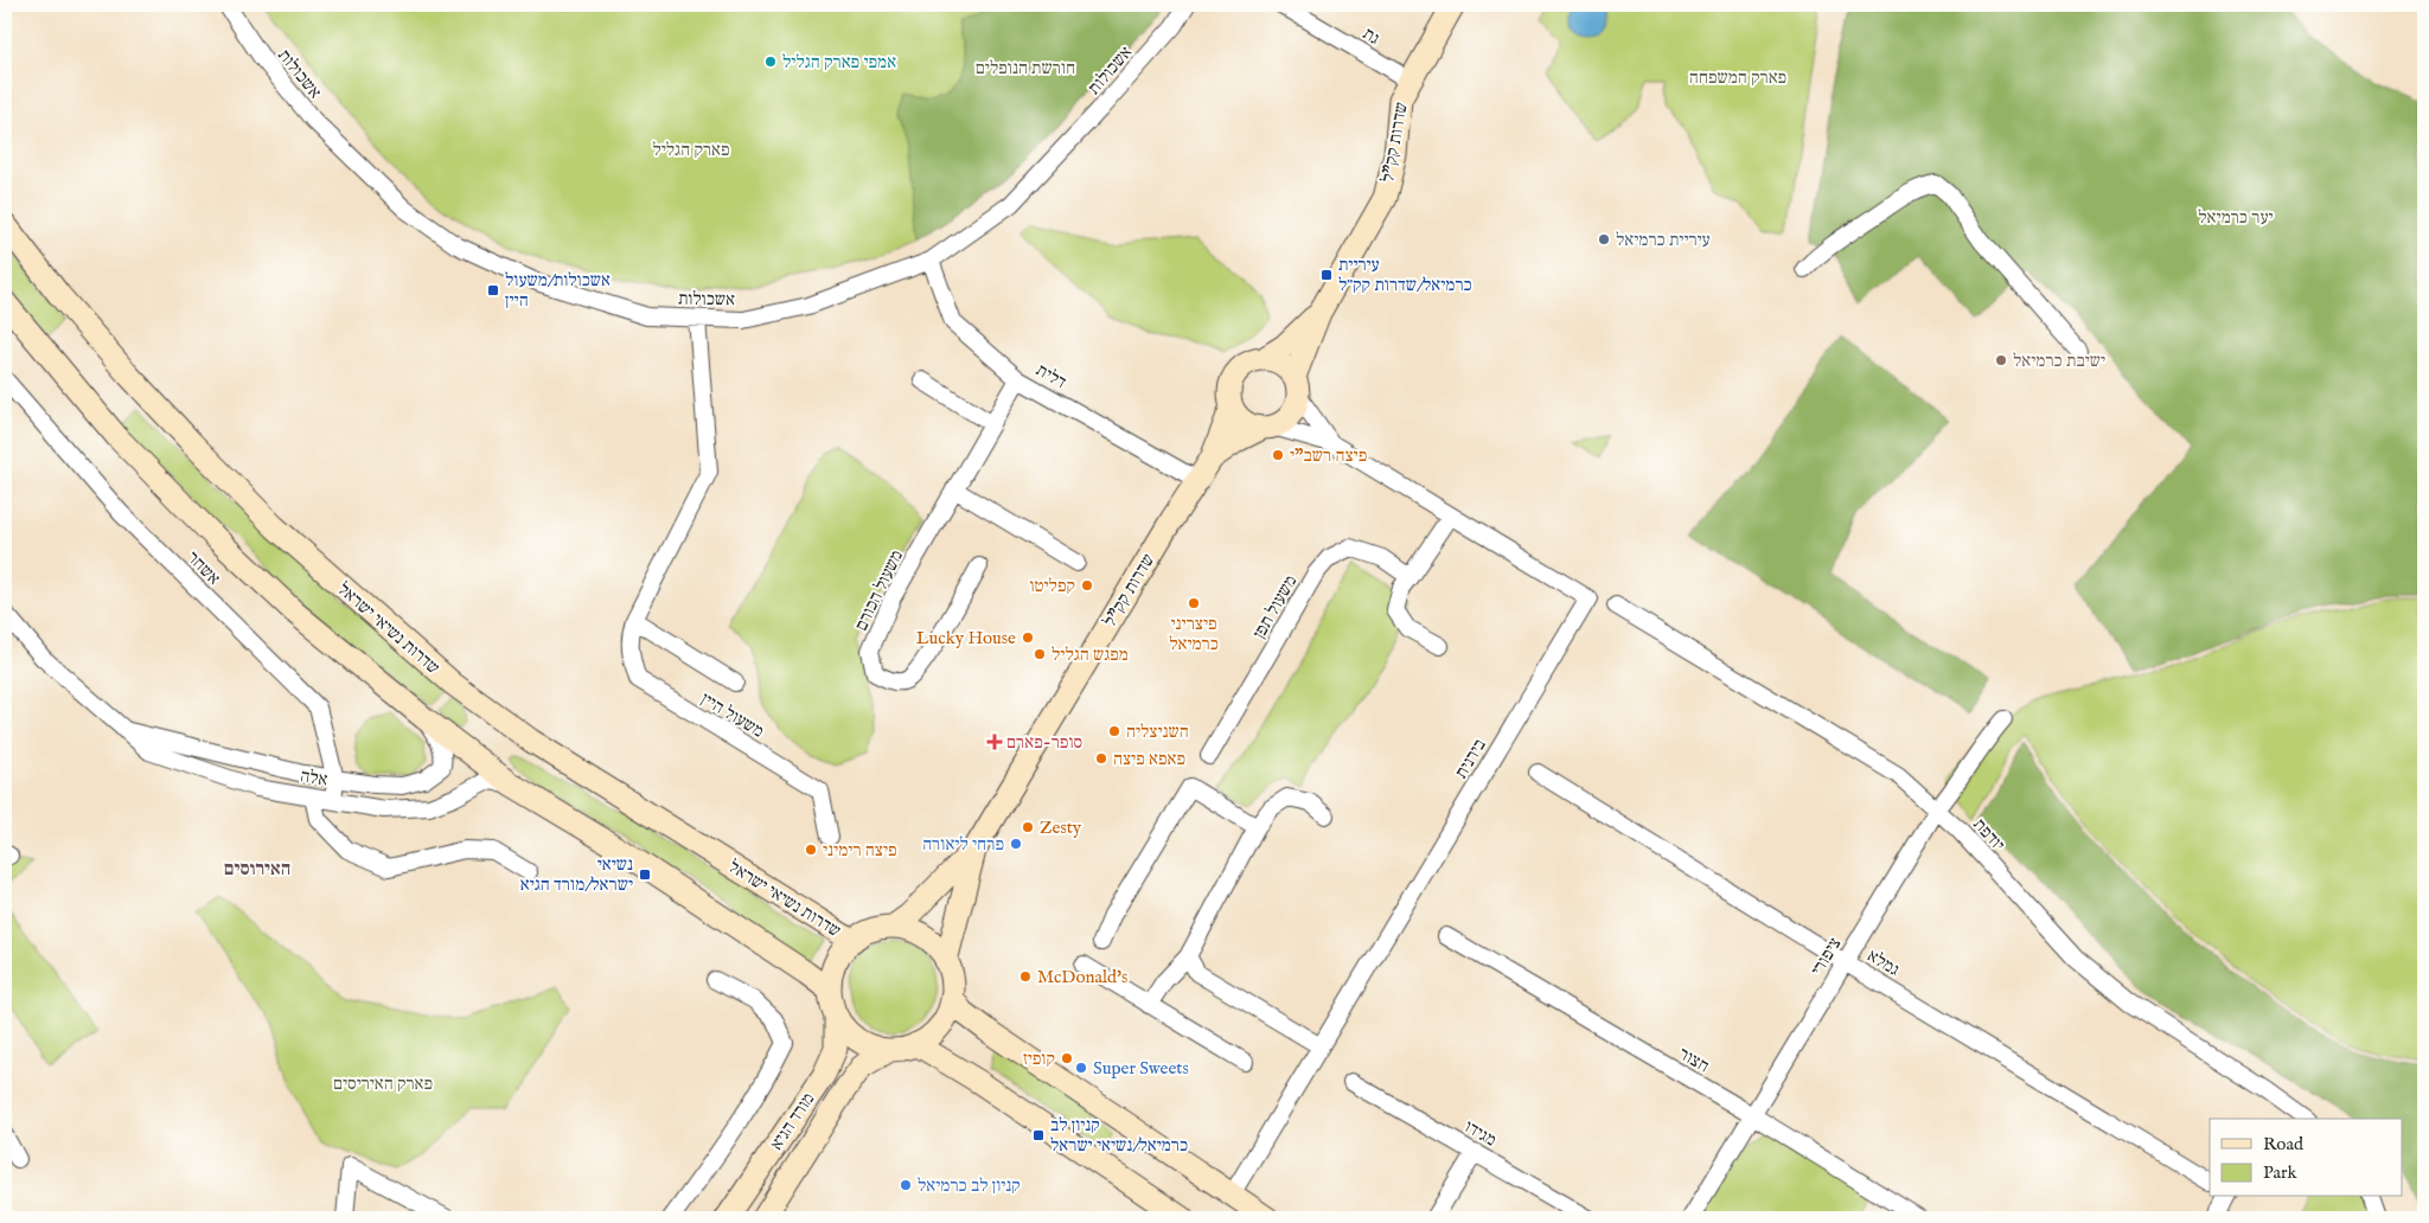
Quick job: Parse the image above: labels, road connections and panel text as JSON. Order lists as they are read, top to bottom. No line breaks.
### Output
{"streets":{"main road":["שדרות קק\"ל","שדרות נשיאי ישראל","מורד הגיא"],"street":["גת","אשכולות","דלית","אשחר","משעול הכורם","משעול תפן","משעול היין","בירנית","אלה","יודפת","ציפורי","גמלא","חצור","מגידו"]},"crossings":[["גת","שדרות קק\"ל"],["אשכולות","דלית"],["אשכולות","משעול היין"],["שדרות קק\"ל","דלית"],["דלית","משעול הכורם"],["אשחר","אלה"],["שדרות נשיאי ישראל","מורד הגיא"],["יודפת","ציפורי"],["ציפורי","גמלא"],["ציפורי","חצור"]],"districts":["האירוסים"],"parks":["חורשת הנופלים","פארק המשפחה","פארק הגליל","יער כרמיאל","פארק האיריסים"],"places":{"other":["אמפי פארק הגליל","עיריית כרמיאל","ישיבת כרמיאל","פיצה רשב\"י","קפליטו","פיצריני כרמיאל","Lucky House","מפגש הגליל","השניצליה","פאפא פיצה","Zesty","פרחי ליאורה","פיצה רימיני","McDonald's","קופיז","Super Sweets","קניון לב כרמיאל"],"transit":["עיריית כרמיאל/שדרות קק״ל","אשכולות/משעול היין","נשיאי ישראל/מורד הגיא","קניון לב כרמיאל/נשיאי ישראל"],"health":["סופר-פארם"]},"legend":["Road","Park"]}
